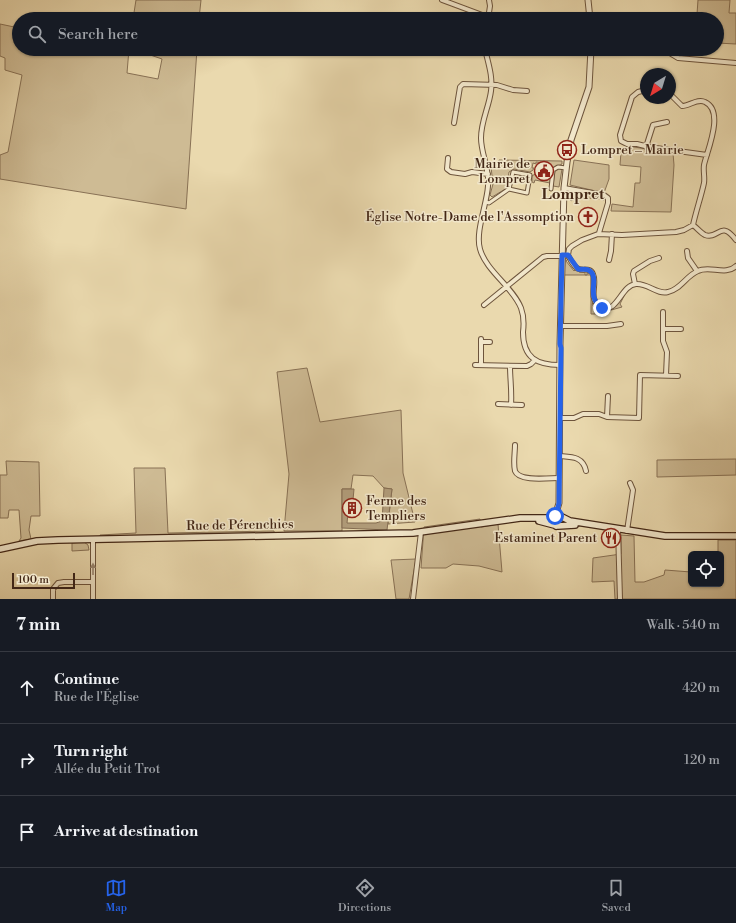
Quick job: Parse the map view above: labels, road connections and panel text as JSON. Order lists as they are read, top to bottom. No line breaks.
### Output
{"streets":{"main road":["Rue de Pérenchies"]},"districts":["Lompret"],"places":{"bus stop":["Lompret – Mairie"],"public building":["Mairie de Lompret"],"church":["Église Notre-Dame de l'Assomption"],"building":["Ferme des Templiers"],"restaurant":["Estaminet Parent"]},"scale_bar":"100 m","north":"bottom left","page":{"search":"Search here","scale":"100 m","heading":["7 min","Walk · 540 m"],"list":[["Continue","Rue de l'Église","420 m"],["Turn right","Allée du Petit Trot","120 m"],"Arrive at destination"],"nav":["Map","Directions","Saved"]}}
